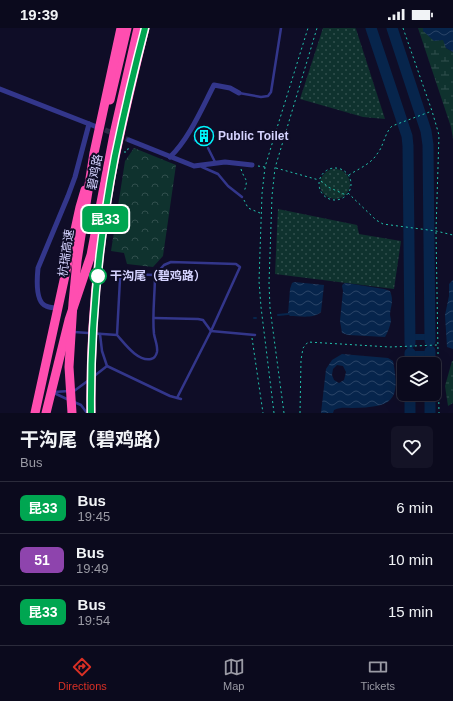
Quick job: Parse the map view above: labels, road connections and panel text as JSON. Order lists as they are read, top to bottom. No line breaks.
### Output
{"streets":{"highway":["碧鸡路","杭瑞高速"]},"places":{"building":["Public Toilet"],"other":["干沟尾（碧鸡路）"]},"lines":["bus line 昆33"],"page":{"status":"19:39","on_map":"昆33","heading":["干沟尾（碧鸡路）","Bus"],"list":[{"mark":"昆33","name":"Bus","note":"19:45","value":"6 min"},{"mark":"51","name":"Bus","note":"19:49","value":"10 min"},{"mark":"昆33","name":"Bus","note":"19:54","value":"15 min"}],"tabs":["Directions","Map","Tickets"]}}
